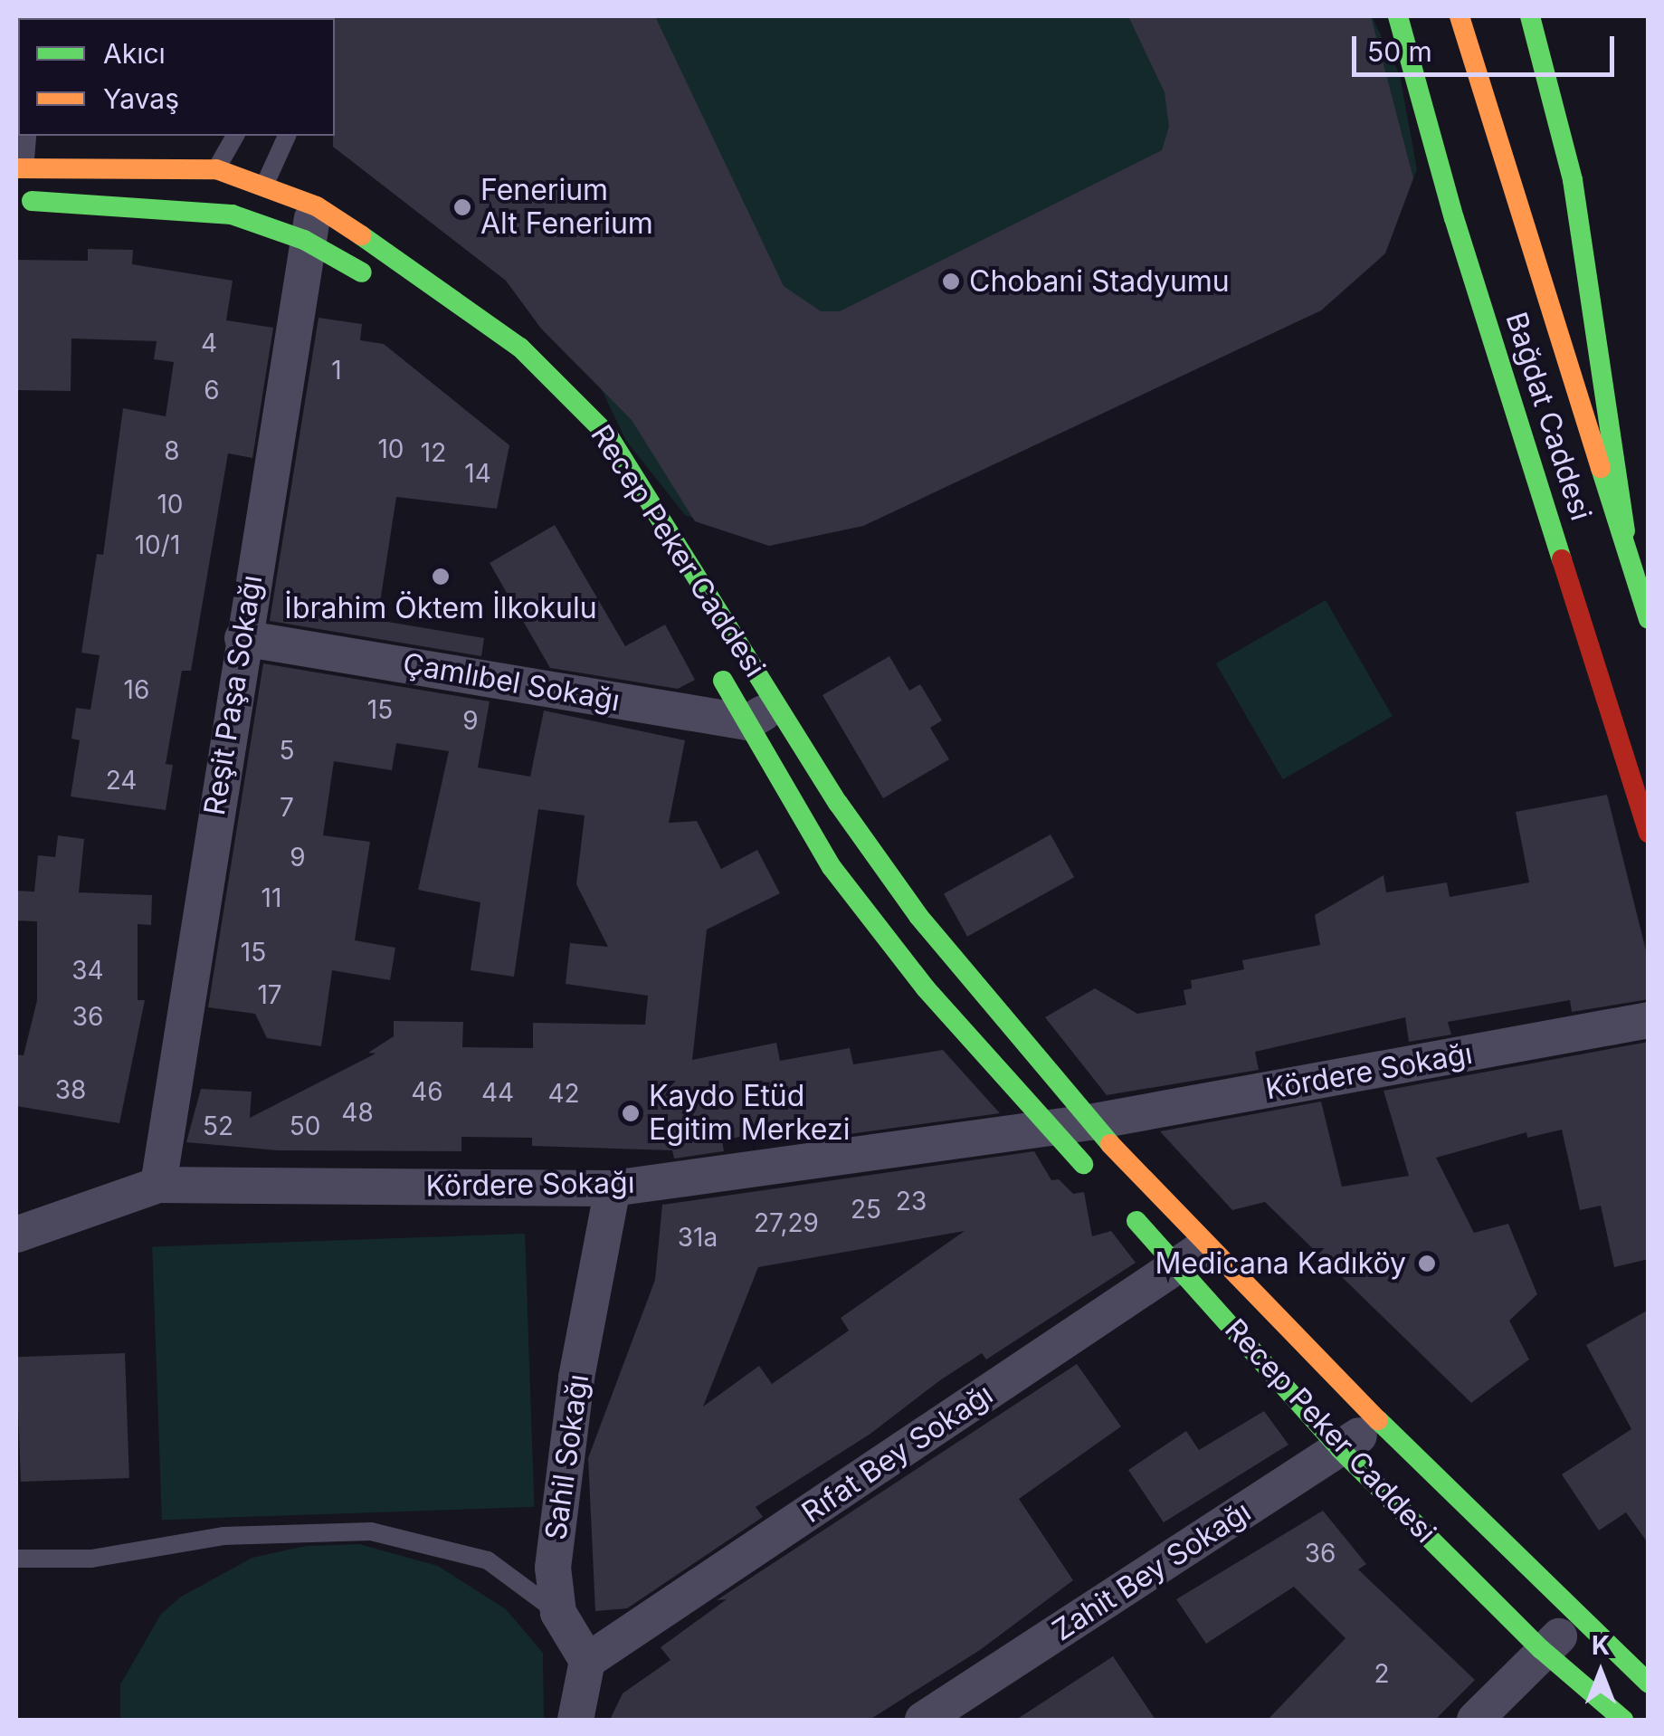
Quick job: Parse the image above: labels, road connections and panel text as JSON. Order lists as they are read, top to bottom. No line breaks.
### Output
{"streets":{"main road":["Bağdat Caddesi","Recep Peker Caddesi"],"street":["Çamlıbel Sokağı","Reşit Paşa Sokağı","Kördere Sokağı","Rıfat Bey Sokağı","Sahil Sokağı","Zahit Bey Sokağı"]},"crossings":[["Recep Peker Caddesi","Çamlıbel Sokağı"],["Recep Peker Caddesi","Reşit Paşa Sokağı"],["Recep Peker Caddesi","Kördere Sokağı"],["Recep Peker Caddesi","Rıfat Bey Sokağı"],["Recep Peker Caddesi","Zahit Bey Sokağı"],["Çamlıbel Sokağı","Reşit Paşa Sokağı"],["Reşit Paşa Sokağı","Kördere Sokağı"],["Kördere Sokağı","Sahil Sokağı"],["Rıfat Bey Sokağı","Sahil Sokağı"]],"places":["Fenerium Alt Fenerium","Chobani Stadyumu","İbrahim Öktem İlkokulu","Kaydo Etüd Egitim Merkezi","Medicana Kadıköy"],"house_numbers":["4","1","6","10","8","12","14","10","10/1","16","15","9","5","24","7","9","11","15","34","17","36","38","46","44","42","48","52","50","23","25","27,29","31a","36","2"],"legend":["Akıcı","Yavaş"],"scale_bar":"50 m","north":"top"}
